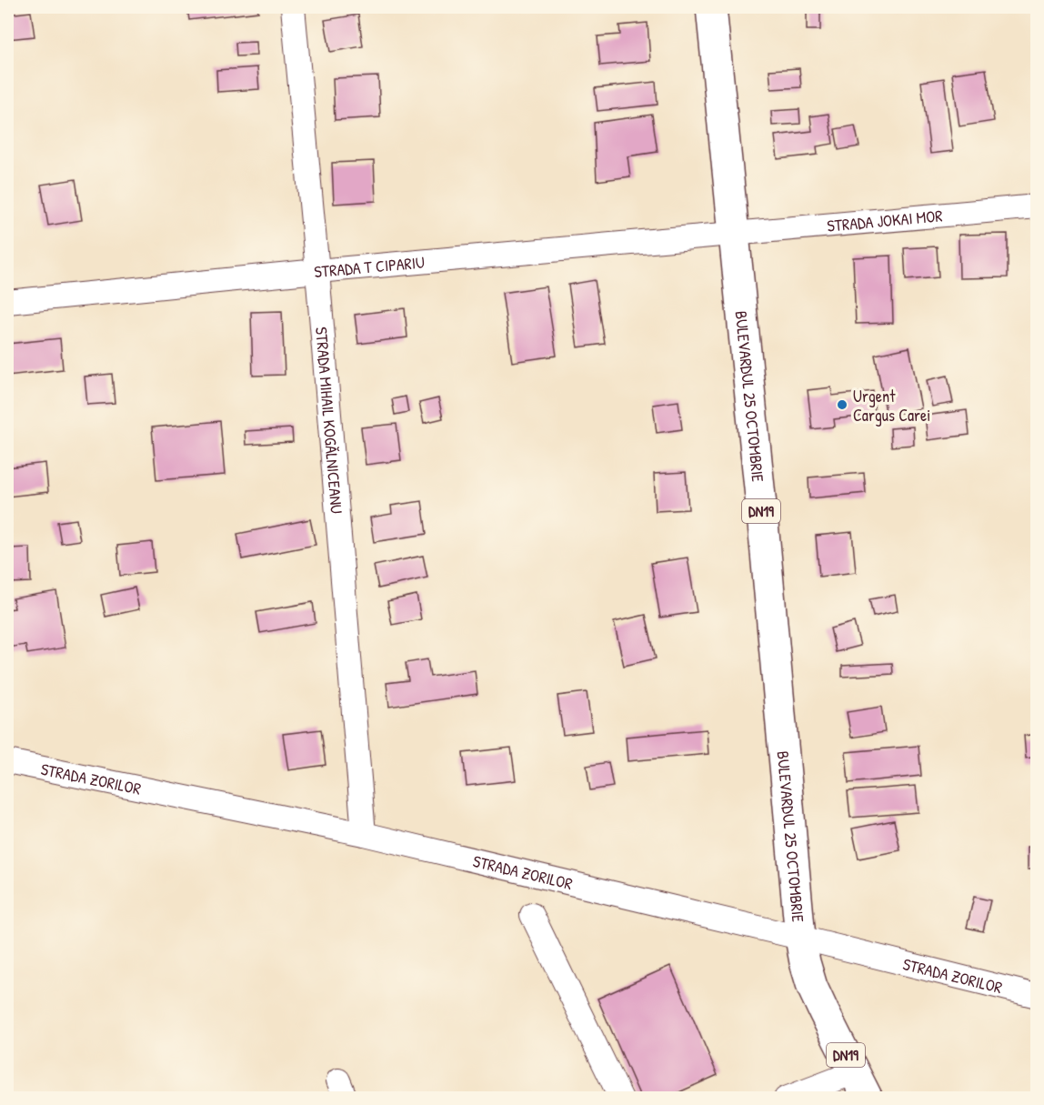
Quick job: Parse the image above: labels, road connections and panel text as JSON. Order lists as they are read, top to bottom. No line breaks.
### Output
{"streets":{"main road":["BULEVARDUL 25 OCTOMBRIE","DN19"],"street":["STRADA JOKAI MOR","STRADA T CIPARIU","STRADA MIHAIL KOGĂLNICEANU","STRADA ZORILOR"]},"crossings":[["STRADA JOKAI MOR","STRADA T CIPARIU"],["STRADA JOKAI MOR","BULEVARDUL 25 OCTOMBRIE"],["STRADA T CIPARIU","BULEVARDUL 25 OCTOMBRIE"],["STRADA T CIPARIU","STRADA MIHAIL KOGĂLNICEANU"],["BULEVARDUL 25 OCTOMBRIE","STRADA ZORILOR"],["STRADA MIHAIL KOGĂLNICEANU","STRADA ZORILOR"]],"places":["Urgent Cargus Carei"]}
